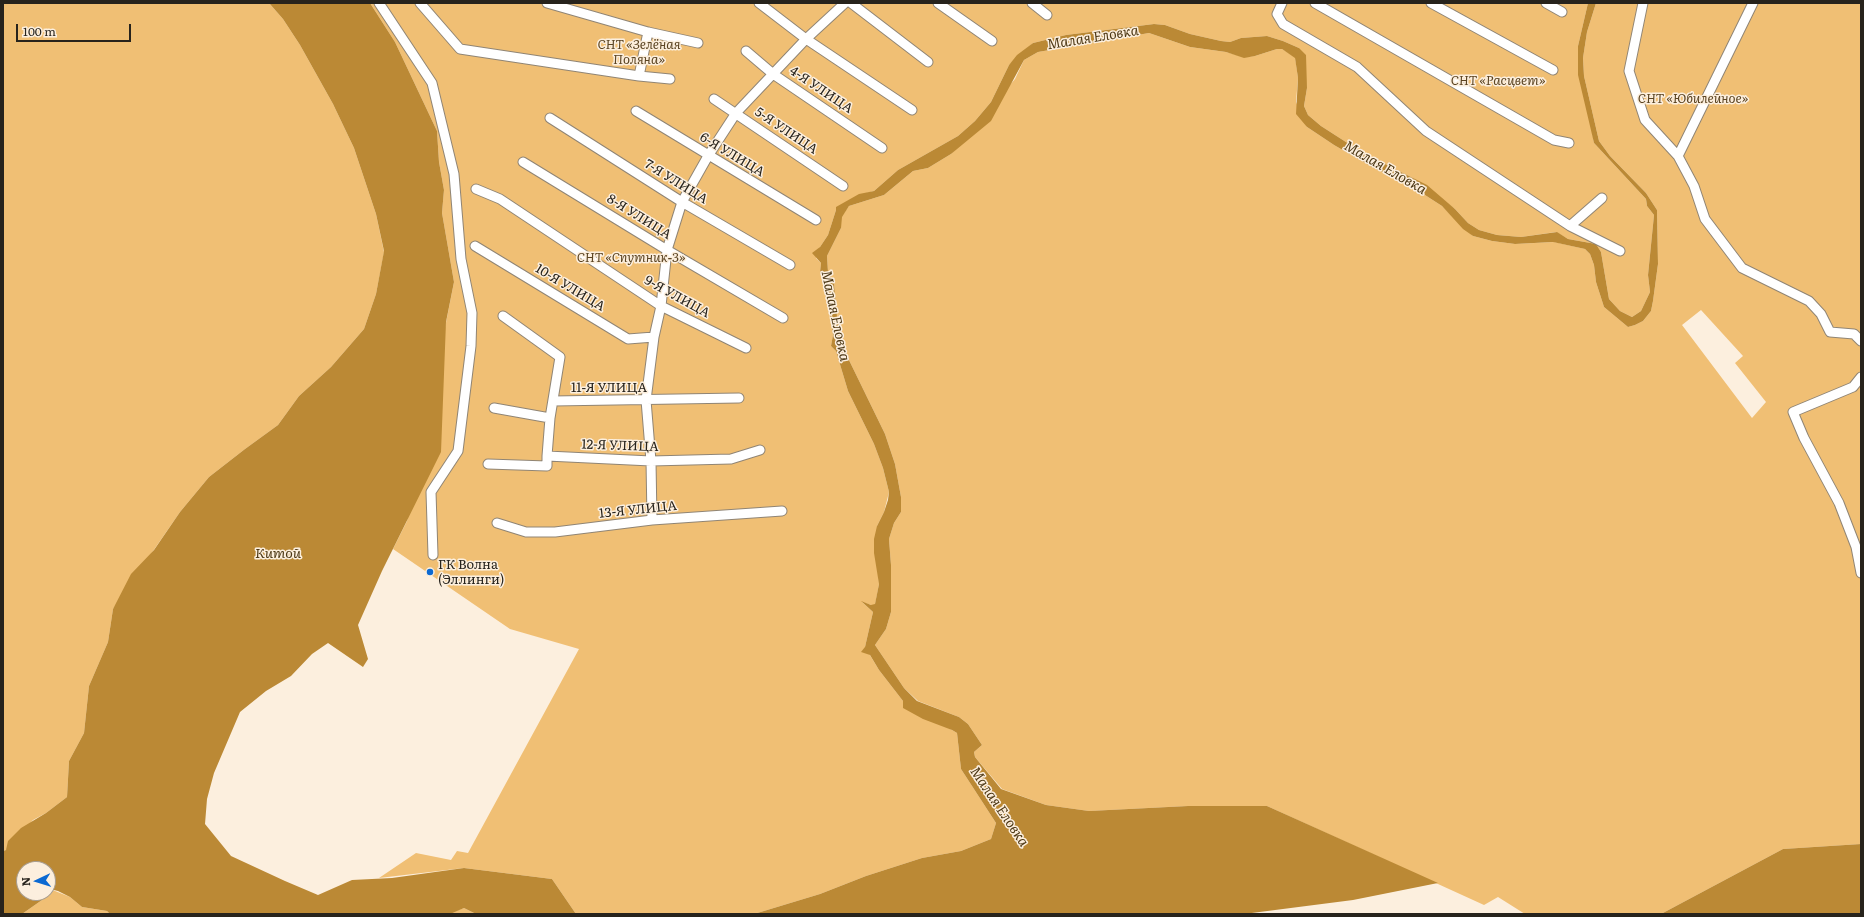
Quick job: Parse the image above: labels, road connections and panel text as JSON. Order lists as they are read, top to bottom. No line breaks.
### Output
{"streets":{"street":["4-Я УЛИЦА","5-Я УЛИЦА","6-Я УЛИЦА","7-Я УЛИЦА","8-Я УЛИЦА","10-Я УЛИЦА","9-Я УЛИЦА","11-Я УЛИЦА","12-Я УЛИЦА","13-Я УЛИЦА"]},"crossings":[["11-Я УЛИЦА","12-Я УЛИЦА"]],"water":["Малая Еловка","Китой"],"parks":["СНТ «Зелёная Поляна»","СНТ «Расцвет»","СНТ «Юбилейное»","СНТ «Спутник-3»"],"places":["ГК Волна (Эллинги)"],"scale_bar":"100 m","north":"left"}
